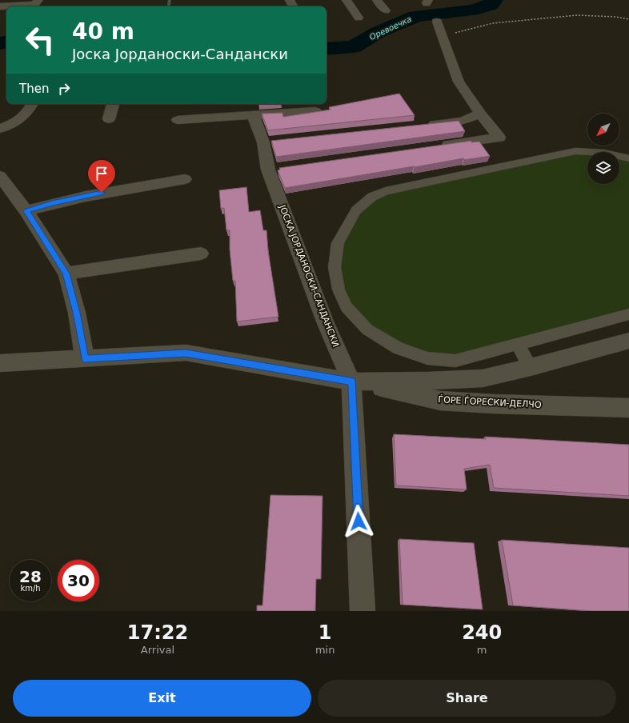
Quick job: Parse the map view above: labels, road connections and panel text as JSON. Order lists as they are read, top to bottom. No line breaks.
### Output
{"streets":{"street":["ЈОСКА ЈОРДАНОСКИ-САНДАНСКИ","ЃОРЕ ЃОРЕСКИ-ДЕЛЧО"]},"crossings":[["ЈОСКА ЈОРДАНОСКИ-САНДАНСКИ","ЃОРЕ ЃОРЕСКИ-ДЕЛЧО"]],"water":["Оревоечка"],"north":"bottom left","page":{"turn":["40 m","Јоска Јорданоски-Сандански"],"then":"Then","speed":"28 km/h","limit":"30","eta":["17:22","Arrival","1","min","240","m"],"buttons":["Exit","Share"]}}
